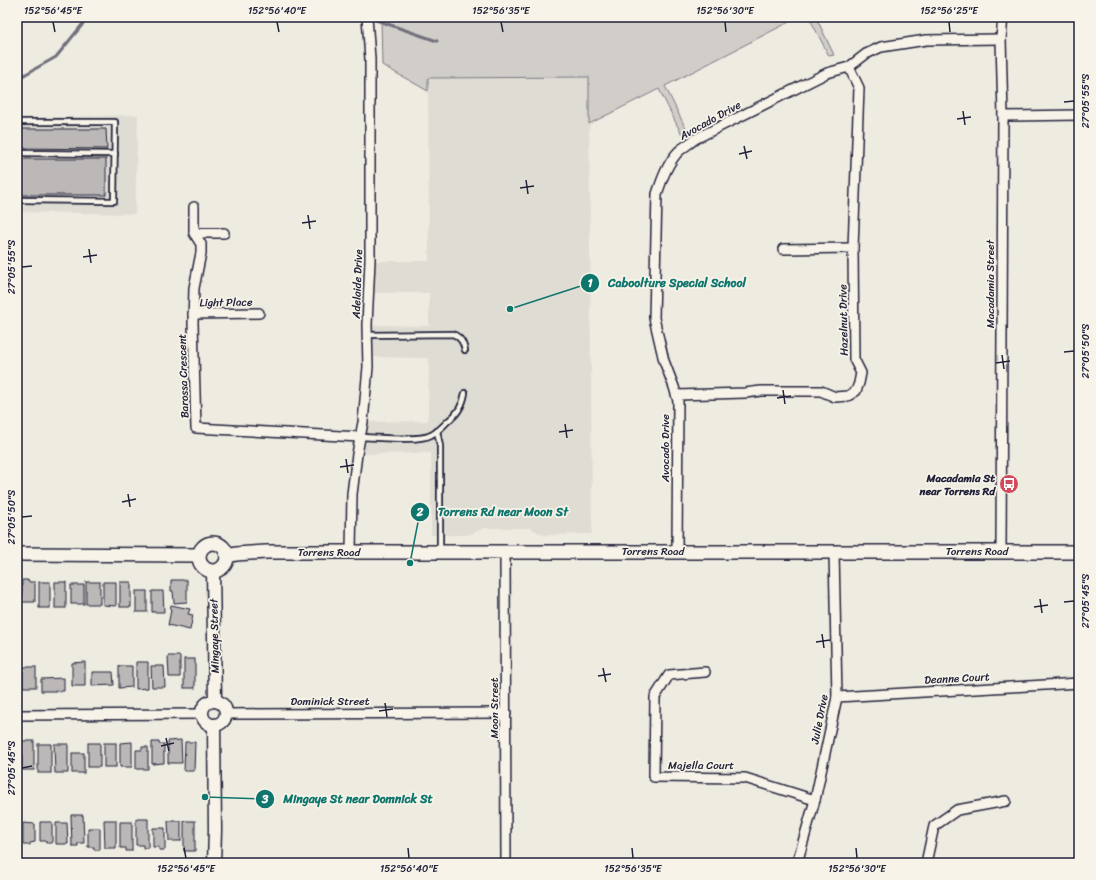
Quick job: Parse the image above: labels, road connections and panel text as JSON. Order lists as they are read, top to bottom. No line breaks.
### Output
{"streets":{"main road":["Torrens Road"],"street":["Avocado Drive","Adelaide Drive","Macadamia Street","Light Place","Hazelnut Drive","Barossa Crescent","Mingaye Street","Deanne Court","Dominick Street","Moon Street","Julie Drive","Majella Court"]},"crossings":[["Avocado Drive","Macadamia Street"],["Avocado Drive","Hazelnut Drive"],["Avocado Drive","Torrens Road"],["Adelaide Drive","Barossa Crescent"],["Adelaide Drive","Torrens Road"],["Macadamia Street","Torrens Road"],["Light Place","Barossa Crescent"],["Torrens Road","Mingaye Street"],["Torrens Road","Moon Street"],["Torrens Road","Julie Drive"],["Mingaye Street","Dominick Street"],["Deanne Court","Julie Drive"],["Dominick Street","Moon Street"],["Julie Drive","Majella Court"]],"places":{"other":["Caboolture Special School","Torrens Rd near Moon St","Mingaye St near Domnick St"],"bus stop":["Macadamia St near Torrens Rd"]},"coordinates":["152°56'45\"E","152°56'40\"E","152°56'35\"E","152°56'30\"E","152°56'25\"E","27°05'55\"S","27°05'50\"S","27°05'45\"S"]}
